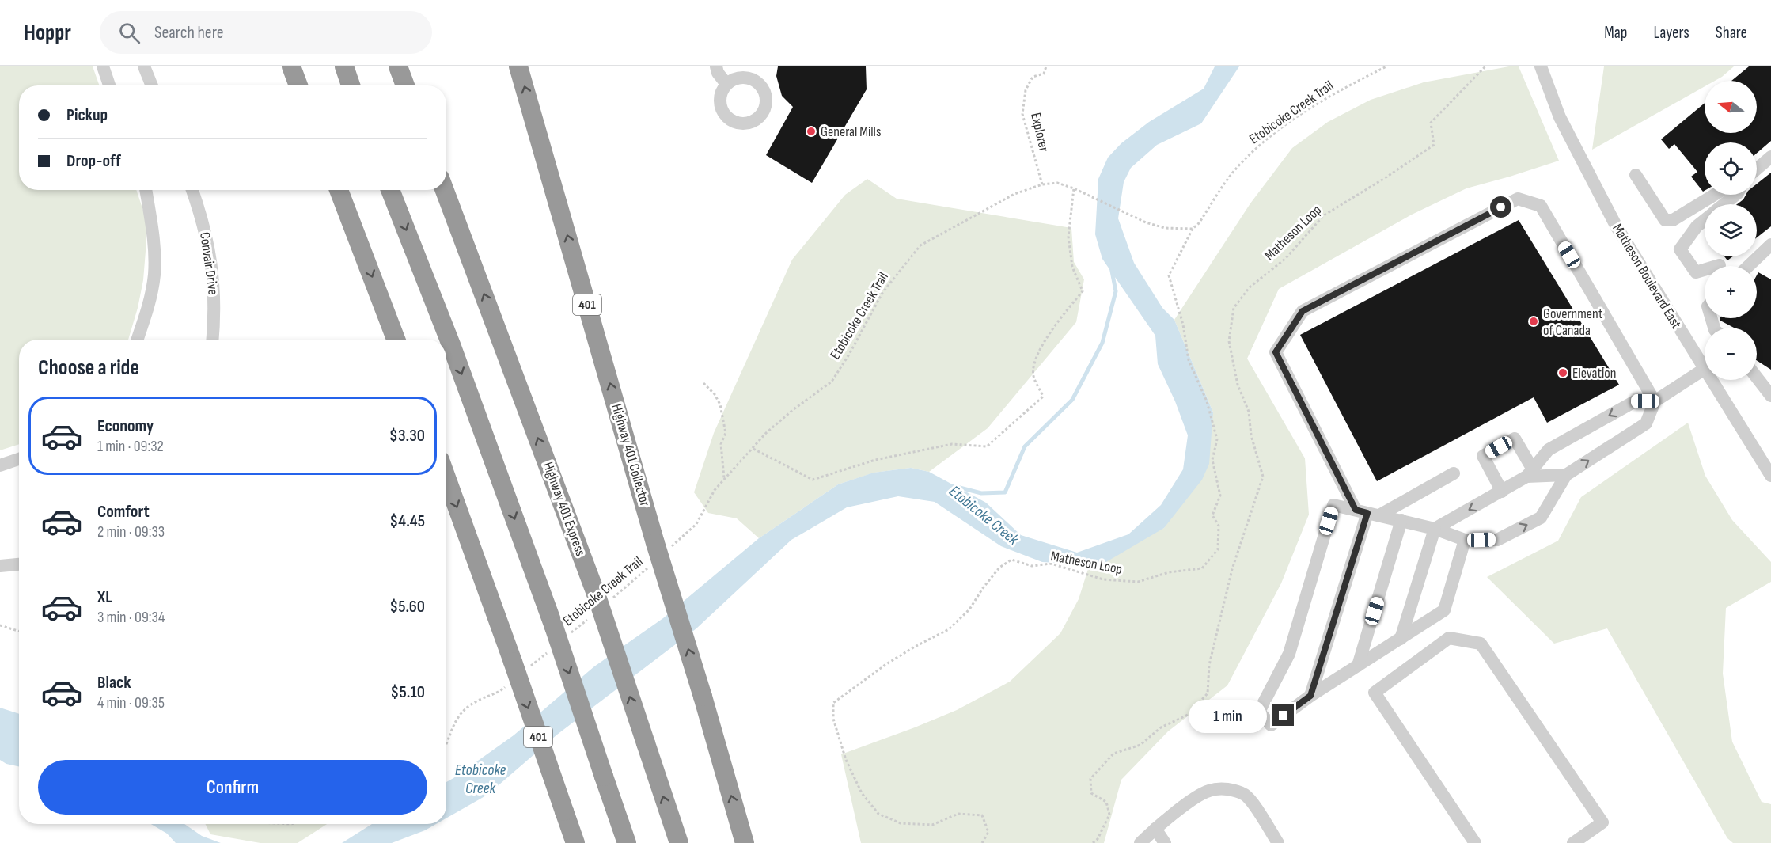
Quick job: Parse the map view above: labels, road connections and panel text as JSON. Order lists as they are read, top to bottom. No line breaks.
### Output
{"streets":{"highway":["401","Highway 401 Collector","Highway 401 Express"],"street":["Convair Drive","Matheson Boulevard East"],"path":["Etobicoke Creek Trail","Explorer","Matheson Loop"]},"crossings":[["Etobicoke Creek Trail","Explorer"],["Etobicoke Creek Trail","Matheson Loop"],["Etobicoke Creek Trail","Highway 401 Collector"],["Etobicoke Creek Trail","Highway 401 Express"]],"water":["Etobicoke Creek"],"places":["General Mills","Government of Canada","Elevation"],"north":"left","page":{"header":"Hoppr","search":"Search here","nav":["Map","Layers","Share"],"map_buttons":["+","−"],"banner":["Pickup","Drop-off"],"heading":"Choose a ride","list":[{"name":"Economy","note":"1 min · 09:32","value":"$3.30"},{"name":"Comfort","note":"2 min · 09:33","value":"$4.45"},{"name":"XL","note":"3 min · 09:34","value":"$5.60"},{"name":"Black","note":"4 min · 09:35","value":"$5.10"}],"bubble":"1 min","buttons":"Confirm"}}
